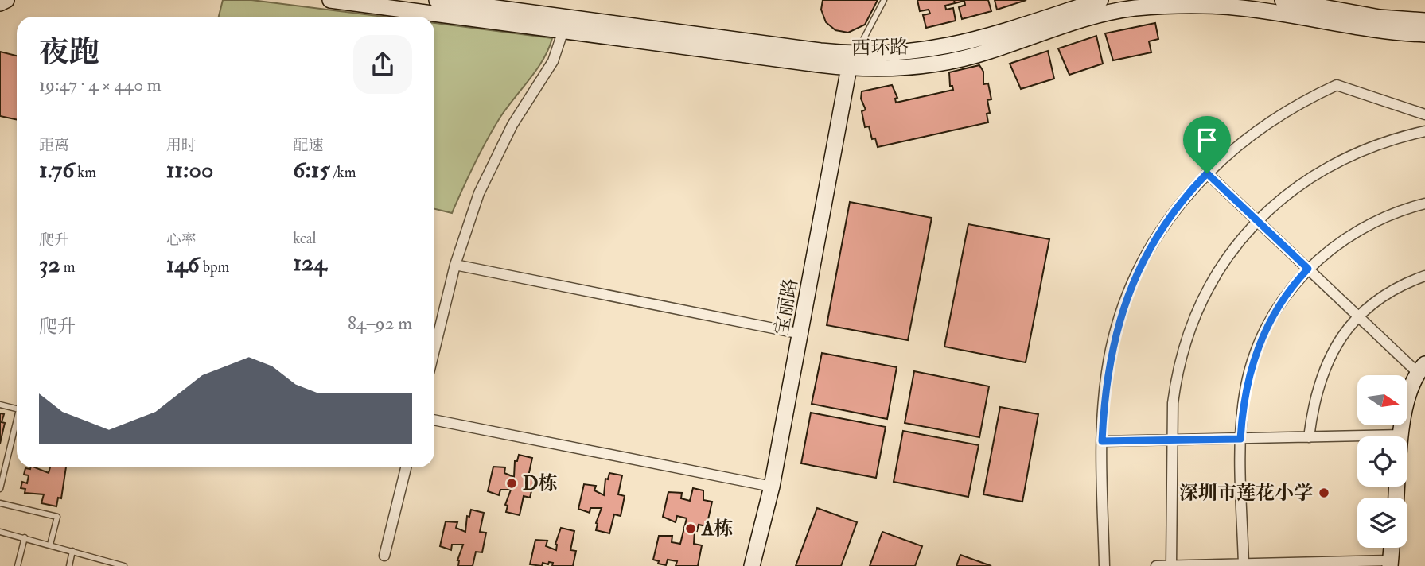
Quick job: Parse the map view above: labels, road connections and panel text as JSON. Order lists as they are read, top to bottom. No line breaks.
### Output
{"streets":{"main road":["西环路","宝丽路"]},"crossings":[["西环路","宝丽路"]],"places":["D栋","深圳市莲花小学","A栋"],"north":"right","page":{"heading":["夜跑","19:47 · 4 × 440 m"],"stats":[["距离","1.76 km"],["用时","11:00"],["配速","6:15 /km"],["爬升","32 m"],["心率","146 bpm"],["kcal","124"]],"chart":["爬升","84–92 m"]}}
